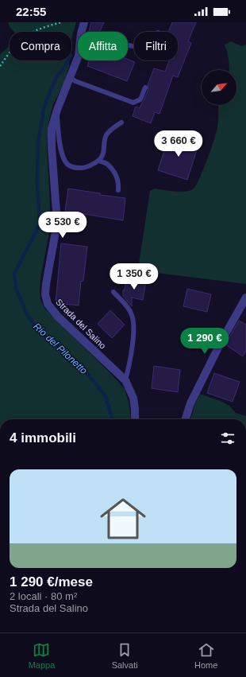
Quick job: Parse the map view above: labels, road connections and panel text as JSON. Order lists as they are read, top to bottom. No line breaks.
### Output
{"streets":{"street":["Strada del Salino"]},"water":["Rio del Pilonetto"],"north":"top right","page":{"status":"22:55","chip":["Compra","Affitta","Filtri"],"price":["3 660 €","3 530 €","1 350 €","1 290 €"],"heading":"4 immobili","list":[{"name":"1 290 €/mese","note":"2 locali · 80 m² · Strada del Salino"}],"tabs":["Mappa","Salvati","Home"]}}
